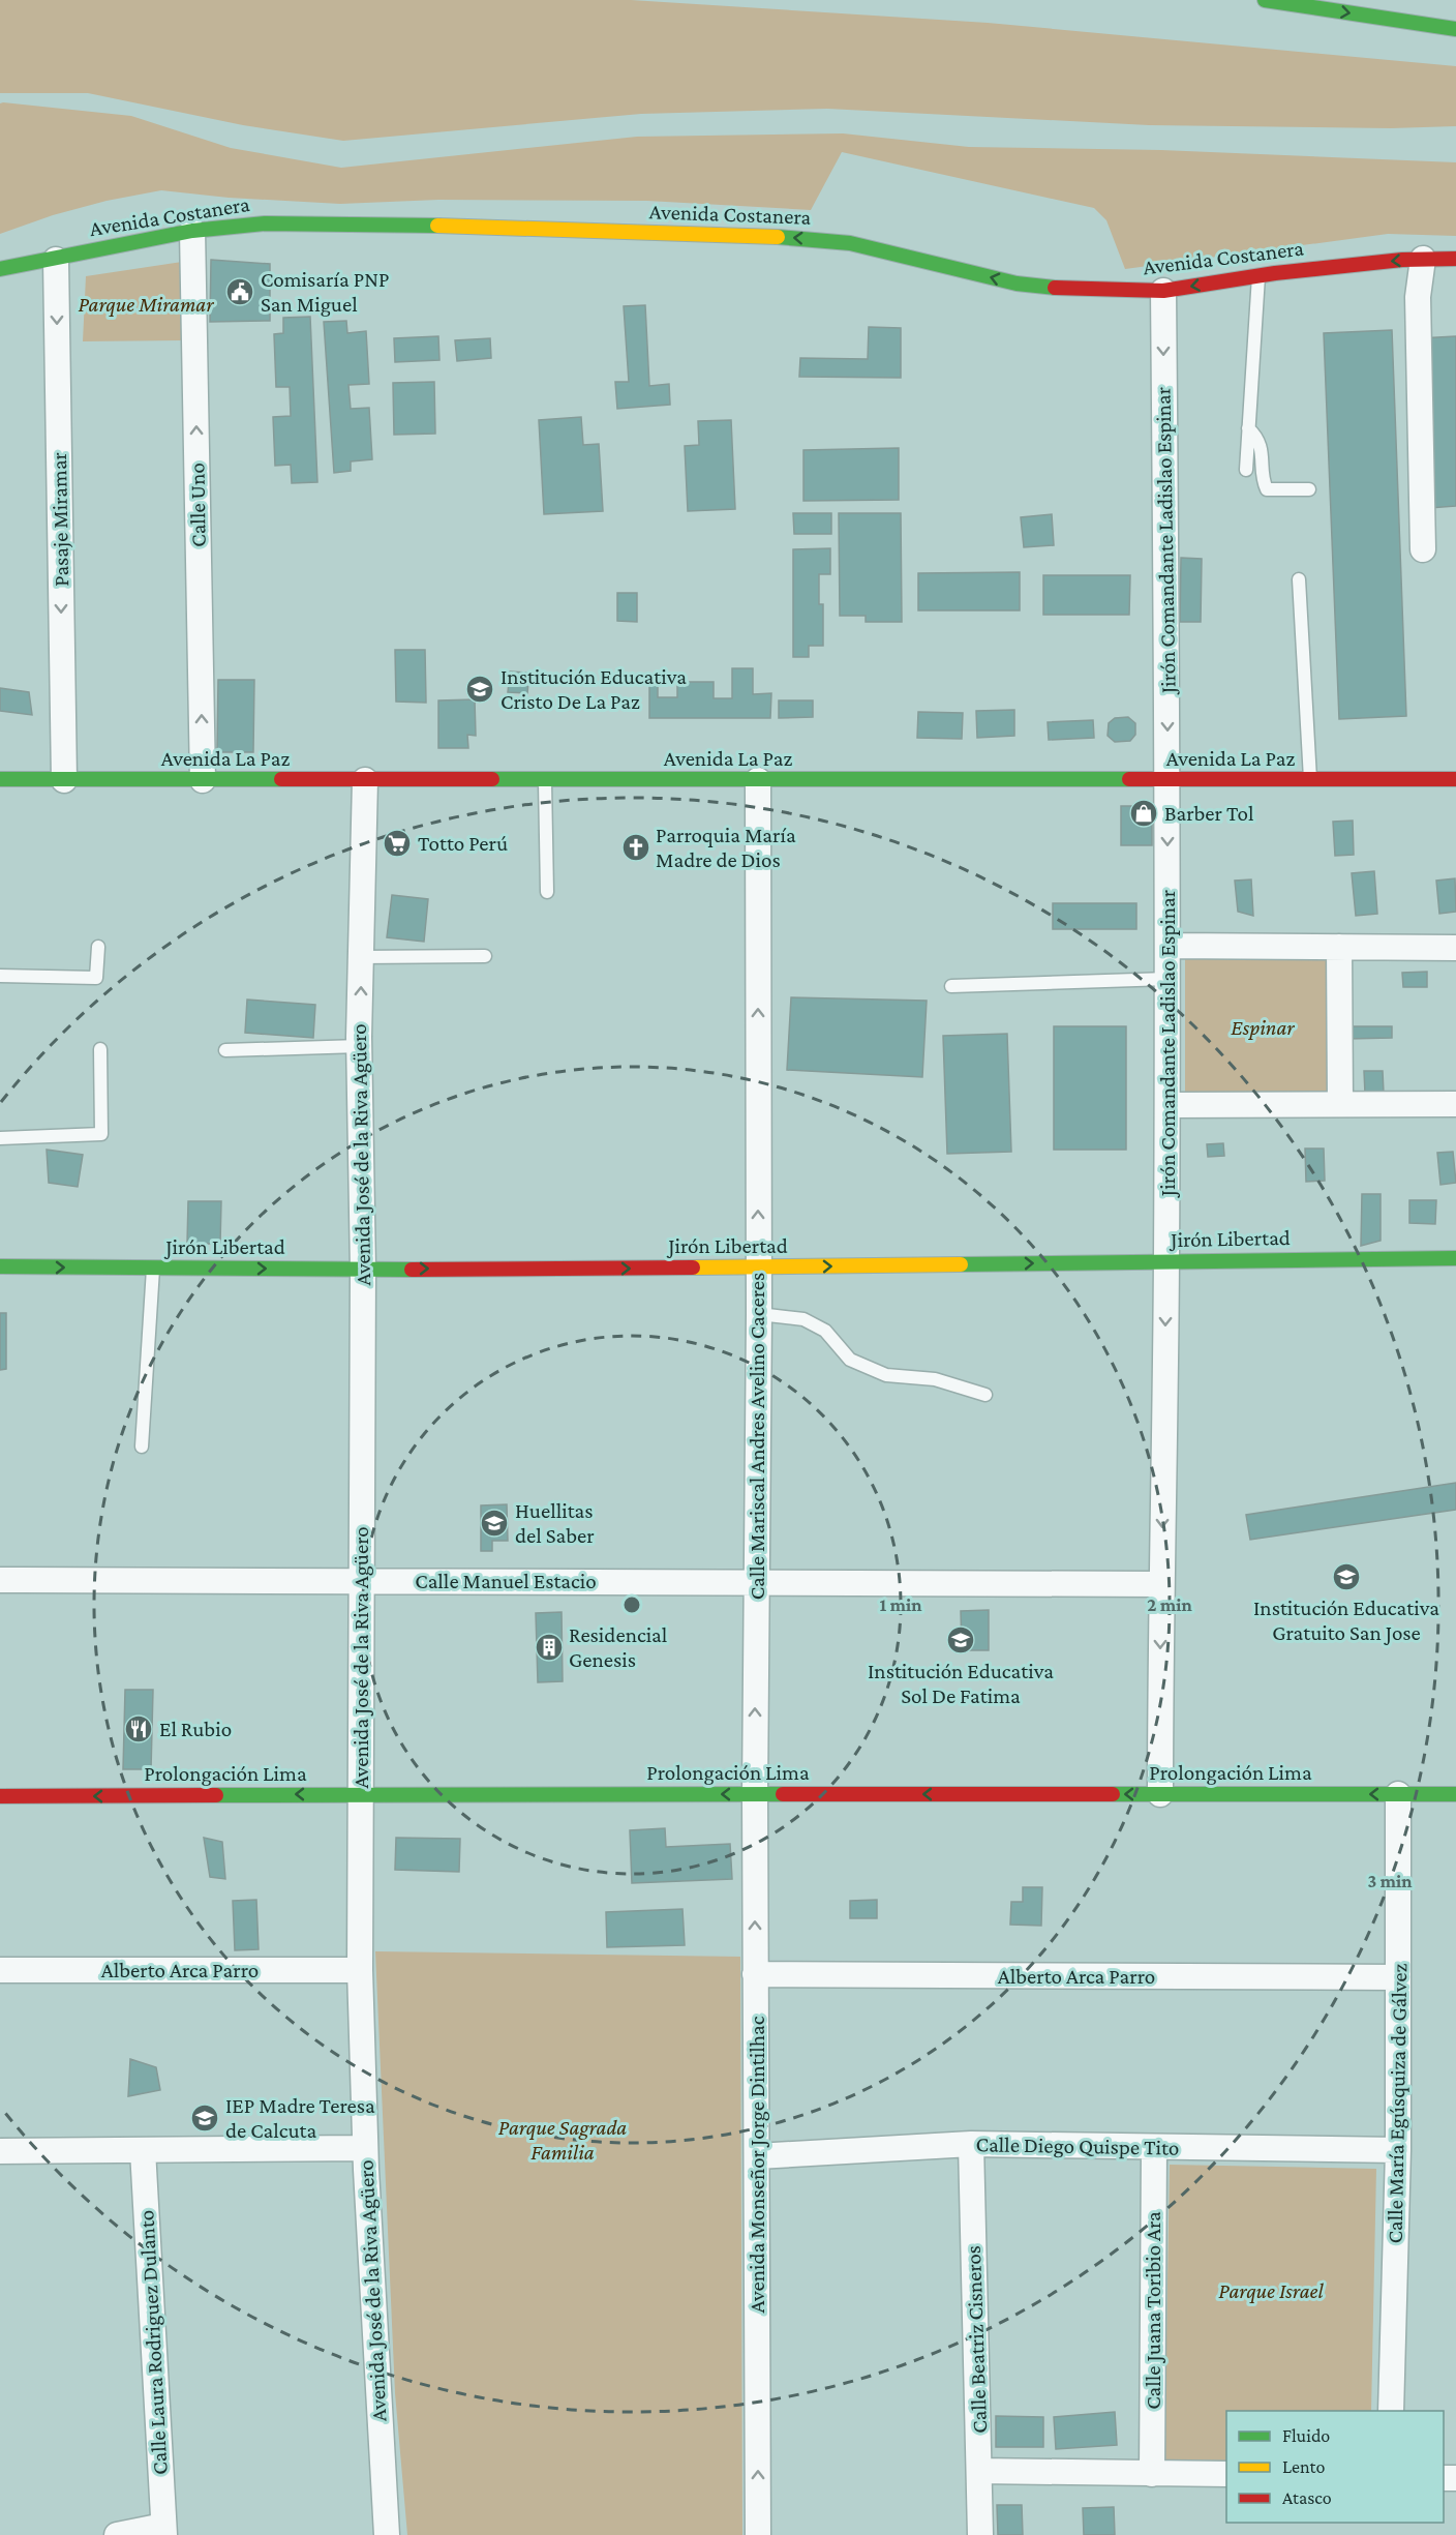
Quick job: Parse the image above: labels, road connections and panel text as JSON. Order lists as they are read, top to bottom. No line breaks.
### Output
{"streets":{"main road":["Avenida Costanera","Avenida La Paz","Jirón Libertad","Prolongación Lima"],"street":["Calle Uno","Pasaje Miramar","Jirón Comandante Ladislao Espinar","Avenida José de la Riva Agüero","Calle Mariscal Andres Avelino Caceres","Calle Manuel Estacio","Alberto Arca Parro","Calle María Egúsquiza de Gálvez","Calle Diego Quispe Tito","Avenida Monseñor Jorge Dintilhac","Calle Juana Toribio Ara","Calle Beatriz Cisneros","Calle Laura Rodriguez Dulanto"]},"crossings":[["Avenida Costanera","Calle Uno"],["Avenida Costanera","Pasaje Miramar"],["Avenida Costanera","Jirón Comandante Ladislao Espinar"],["Calle Uno","Avenida La Paz"],["Pasaje Miramar","Avenida La Paz"],["Jirón Comandante Ladislao Espinar","Avenida La Paz"],["Jirón Comandante Ladislao Espinar","Jirón Libertad"],["Jirón Comandante Ladislao Espinar","Calle Manuel Estacio"],["Jirón Comandante Ladislao Espinar","Prolongación Lima"],["Avenida La Paz","Avenida José de la Riva Agüero"],["Avenida La Paz","Calle Mariscal Andres Avelino Caceres"],["Avenida José de la Riva Agüero","Jirón Libertad"],["Avenida José de la Riva Agüero","Calle Manuel Estacio"],["Avenida José de la Riva Agüero","Prolongación Lima"],["Avenida José de la Riva Agüero","Alberto Arca Parro"],["Jirón Libertad","Calle Mariscal Andres Avelino Caceres"],["Calle Mariscal Andres Avelino Caceres","Calle Manuel Estacio"],["Calle Mariscal Andres Avelino Caceres","Prolongación Lima"],["Calle Mariscal Andres Avelino Caceres","Avenida Monseñor Jorge Dintilhac"],["Prolongación Lima","Calle María Egúsquiza de Gálvez"],["Prolongación Lima","Avenida Monseñor Jorge Dintilhac"],["Alberto Arca Parro","Calle María Egúsquiza de Gálvez"],["Alberto Arca Parro","Avenida Monseñor Jorge Dintilhac"],["Calle María Egúsquiza de Gálvez","Calle Diego Quispe Tito"],["Calle Diego Quispe Tito","Avenida Monseñor Jorge Dintilhac"],["Calle Diego Quispe Tito","Calle Juana Toribio Ara"],["Calle Diego Quispe Tito","Calle Beatriz Cisneros"]],"one_way":["Avenida Costanera","Calle Uno","Pasaje Miramar","Jirón Comandante Ladislao Espinar","Jirón Libertad","Calle Mariscal Andres Avelino Caceres","Prolongación Lima","Avenida Monseñor Jorge Dintilhac"],"parks":["Parque Miramar","Espinar","Parque Sagrada Familia","Parque Israel"],"places":{"public building":["Comisaría PNP San Miguel"],"school or university":["Institución Educativa Cristo De La Paz","Huellitas del Saber","Institución Educativa Gratuito San Jose","Institución Educativa Sol De Fatima","IEP Madre Teresa de Calcuta"],"shop":["Barber Tol"],"supermarket":["Totto Perú"],"church":["Parroquia María Madre de Dios"],"building":["Residencial Genesis"],"restaurant":["El Rubio"]},"legend":["Fluido","Lento","Atasco"],"rings":["1 min","2 min","3 min"]}
